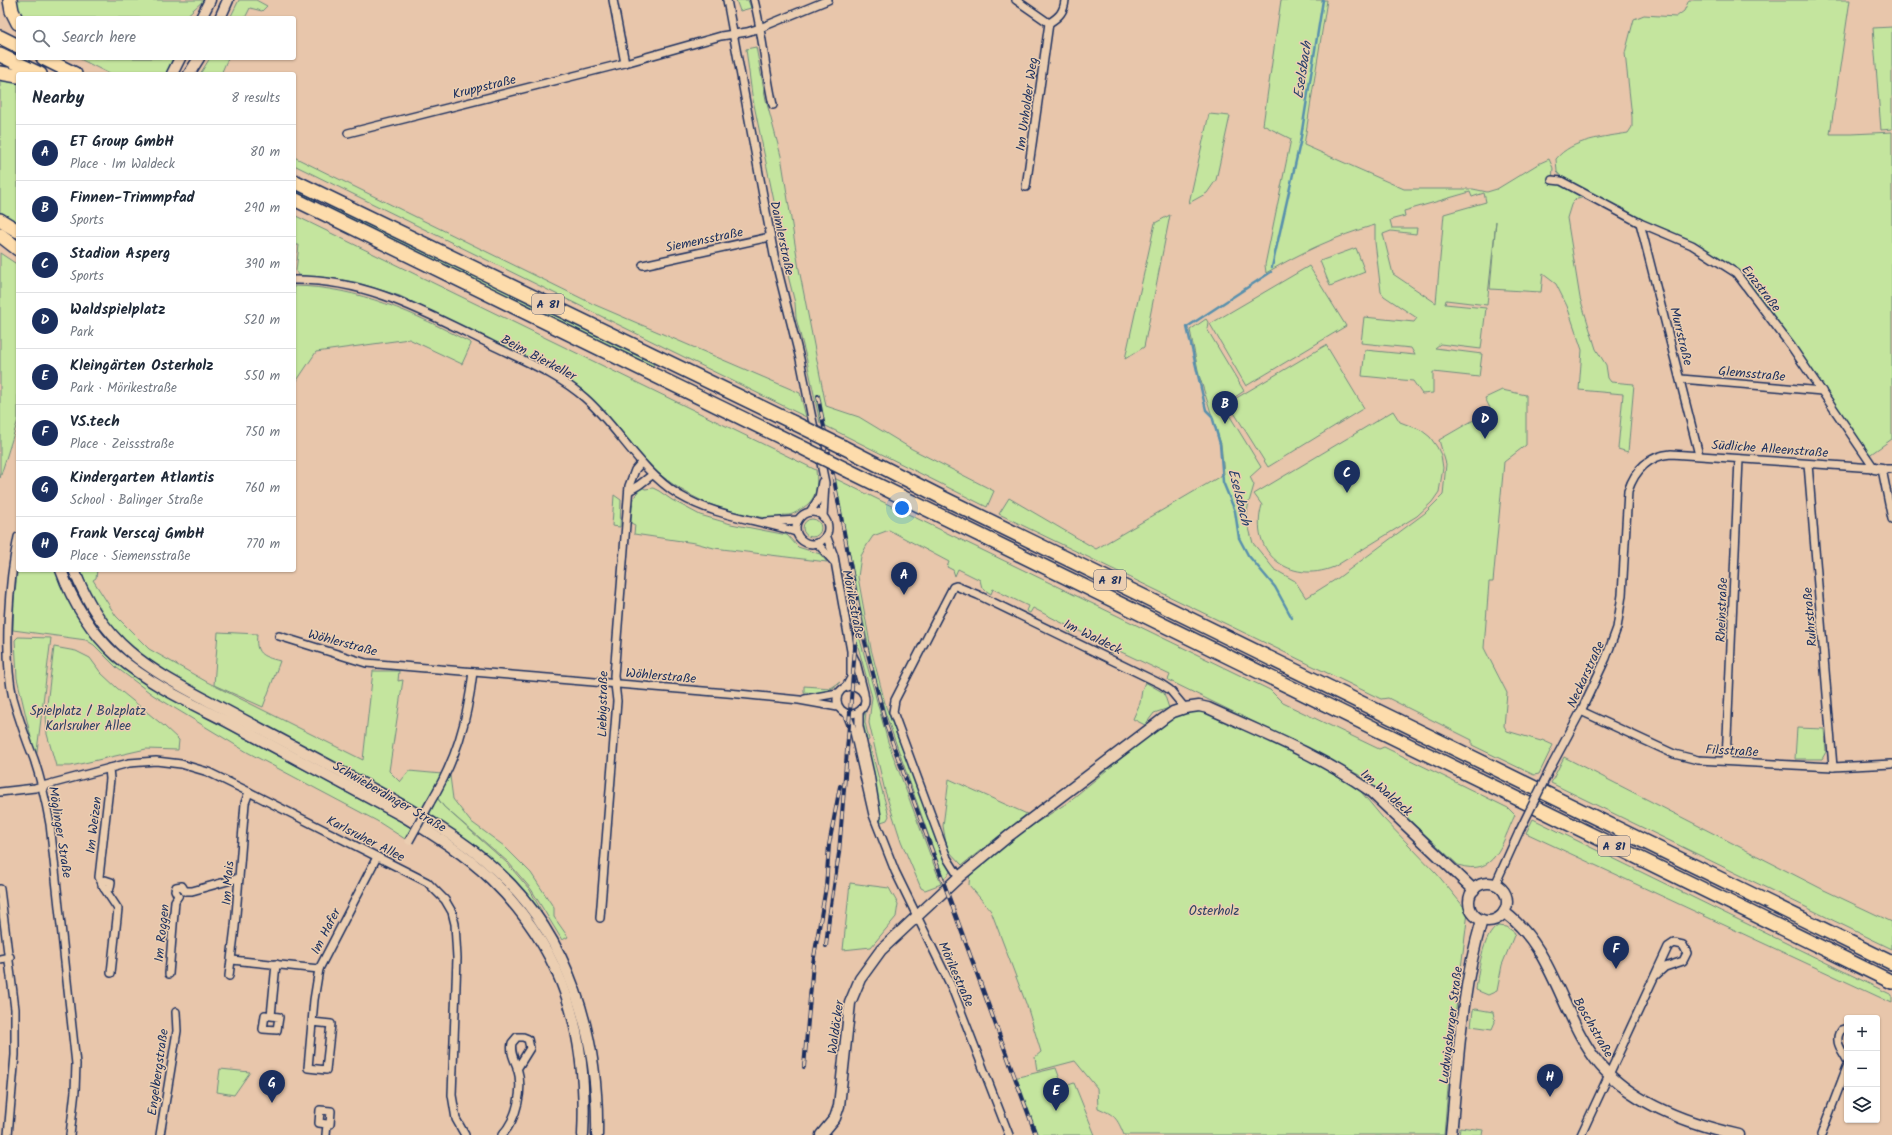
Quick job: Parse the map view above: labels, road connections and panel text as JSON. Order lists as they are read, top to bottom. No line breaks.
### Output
{"streets":{"highway":["A 81"],"main road":["Im Waldeck","Schwieberdinger Straße","Ludwigsburger Straße","Waldäcker","Boschstraße"],"street":["Kruppstraße","Im Unholder Weg","Daimlerstraße","Siemensstraße","Enzstraße","Murrstraße","Beim Bierkeller","Glemsstraße","Südliche Alleenstraße","Mörikestraße","Rheinstraße","Ruhrstraße","Wöhlerstraße","Neckarstraße","Liebigstraße","Filsstraße","Im Weizen","Möglinger Straße","Karlsruher Allee","Im Mais","Im Hafer","Im Roggen","Engelbergstraße"]},"crossings":[["Kruppstraße","Daimlerstraße"],["Daimlerstraße","Siemensstraße"],["Daimlerstraße","Beim Bierkeller"],["Daimlerstraße","Mörikestraße"],["Enzstraße","Murrstraße"],["Enzstraße","Glemsstraße"],["Enzstraße","Südliche Alleenstraße"],["Murrstraße","Glemsstraße"],["Murrstraße","Südliche Alleenstraße"],["Beim Bierkeller","Mörikestraße"],["Beim Bierkeller","Liebigstraße"],["Südliche Alleenstraße","Rheinstraße"],["Südliche Alleenstraße","Ruhrstraße"],["Südliche Alleenstraße","Neckarstraße"],["Mörikestraße","Wöhlerstraße"],["Mörikestraße","Waldäcker"],["Rheinstraße","Filsstraße"],["Ruhrstraße","Filsstraße"],["Im Waldeck","Neckarstraße"],["Im Waldeck","Ludwigsburger Straße"],["Im Waldeck","Waldäcker"],["Im Waldeck","Boschstraße"],["Wöhlerstraße","Liebigstraße"],["Neckarstraße","Filsstraße"],["Neckarstraße","Ludwigsburger Straße"],["Neckarstraße","Boschstraße"],["Im Weizen","Karlsruher Allee"],["Möglinger Straße","Karlsruher Allee"],["Karlsruher Allee","Im Mais"],["Karlsruher Allee","Im Hafer"],["Im Mais","Im Roggen"],["Ludwigsburger Straße","Boschstraße"]],"water":["Eselsbach"],"parks":["Spielplatz / Bolzplatz Karlsruher Allee","Osterholz"],"page":{"search":"Search here","heading":["Nearby","8 results"],"list":[{"mark":"A","name":"ET Group GmbH","note":"Place · Im Waldeck","value":"80 m"},{"mark":"B","name":"Finnen-Trimmpfad","note":"Sports","value":"290 m"},{"mark":"C","name":"Stadion Asperg","note":"Sports","value":"390 m"},{"mark":"D","name":"Waldspielplatz","note":"Park","value":"520 m"},{"mark":"E","name":"Kleingärten Osterholz","note":"Park · Mörikestraße","value":"550 m"},{"mark":"F","name":"VS.tech","note":"Place · Zeissstraße","value":"750 m"},{"mark":"G","name":"Kindergarten Atlantis","note":"School · Balinger Straße","value":"760 m"},{"mark":"H","name":"Frank Verscaj GmbH","note":"Place · Siemensstraße","value":"770 m"}],"pins":["B","D","C","A","F","H","G","E"],"map_buttons":["+","−"]}}
